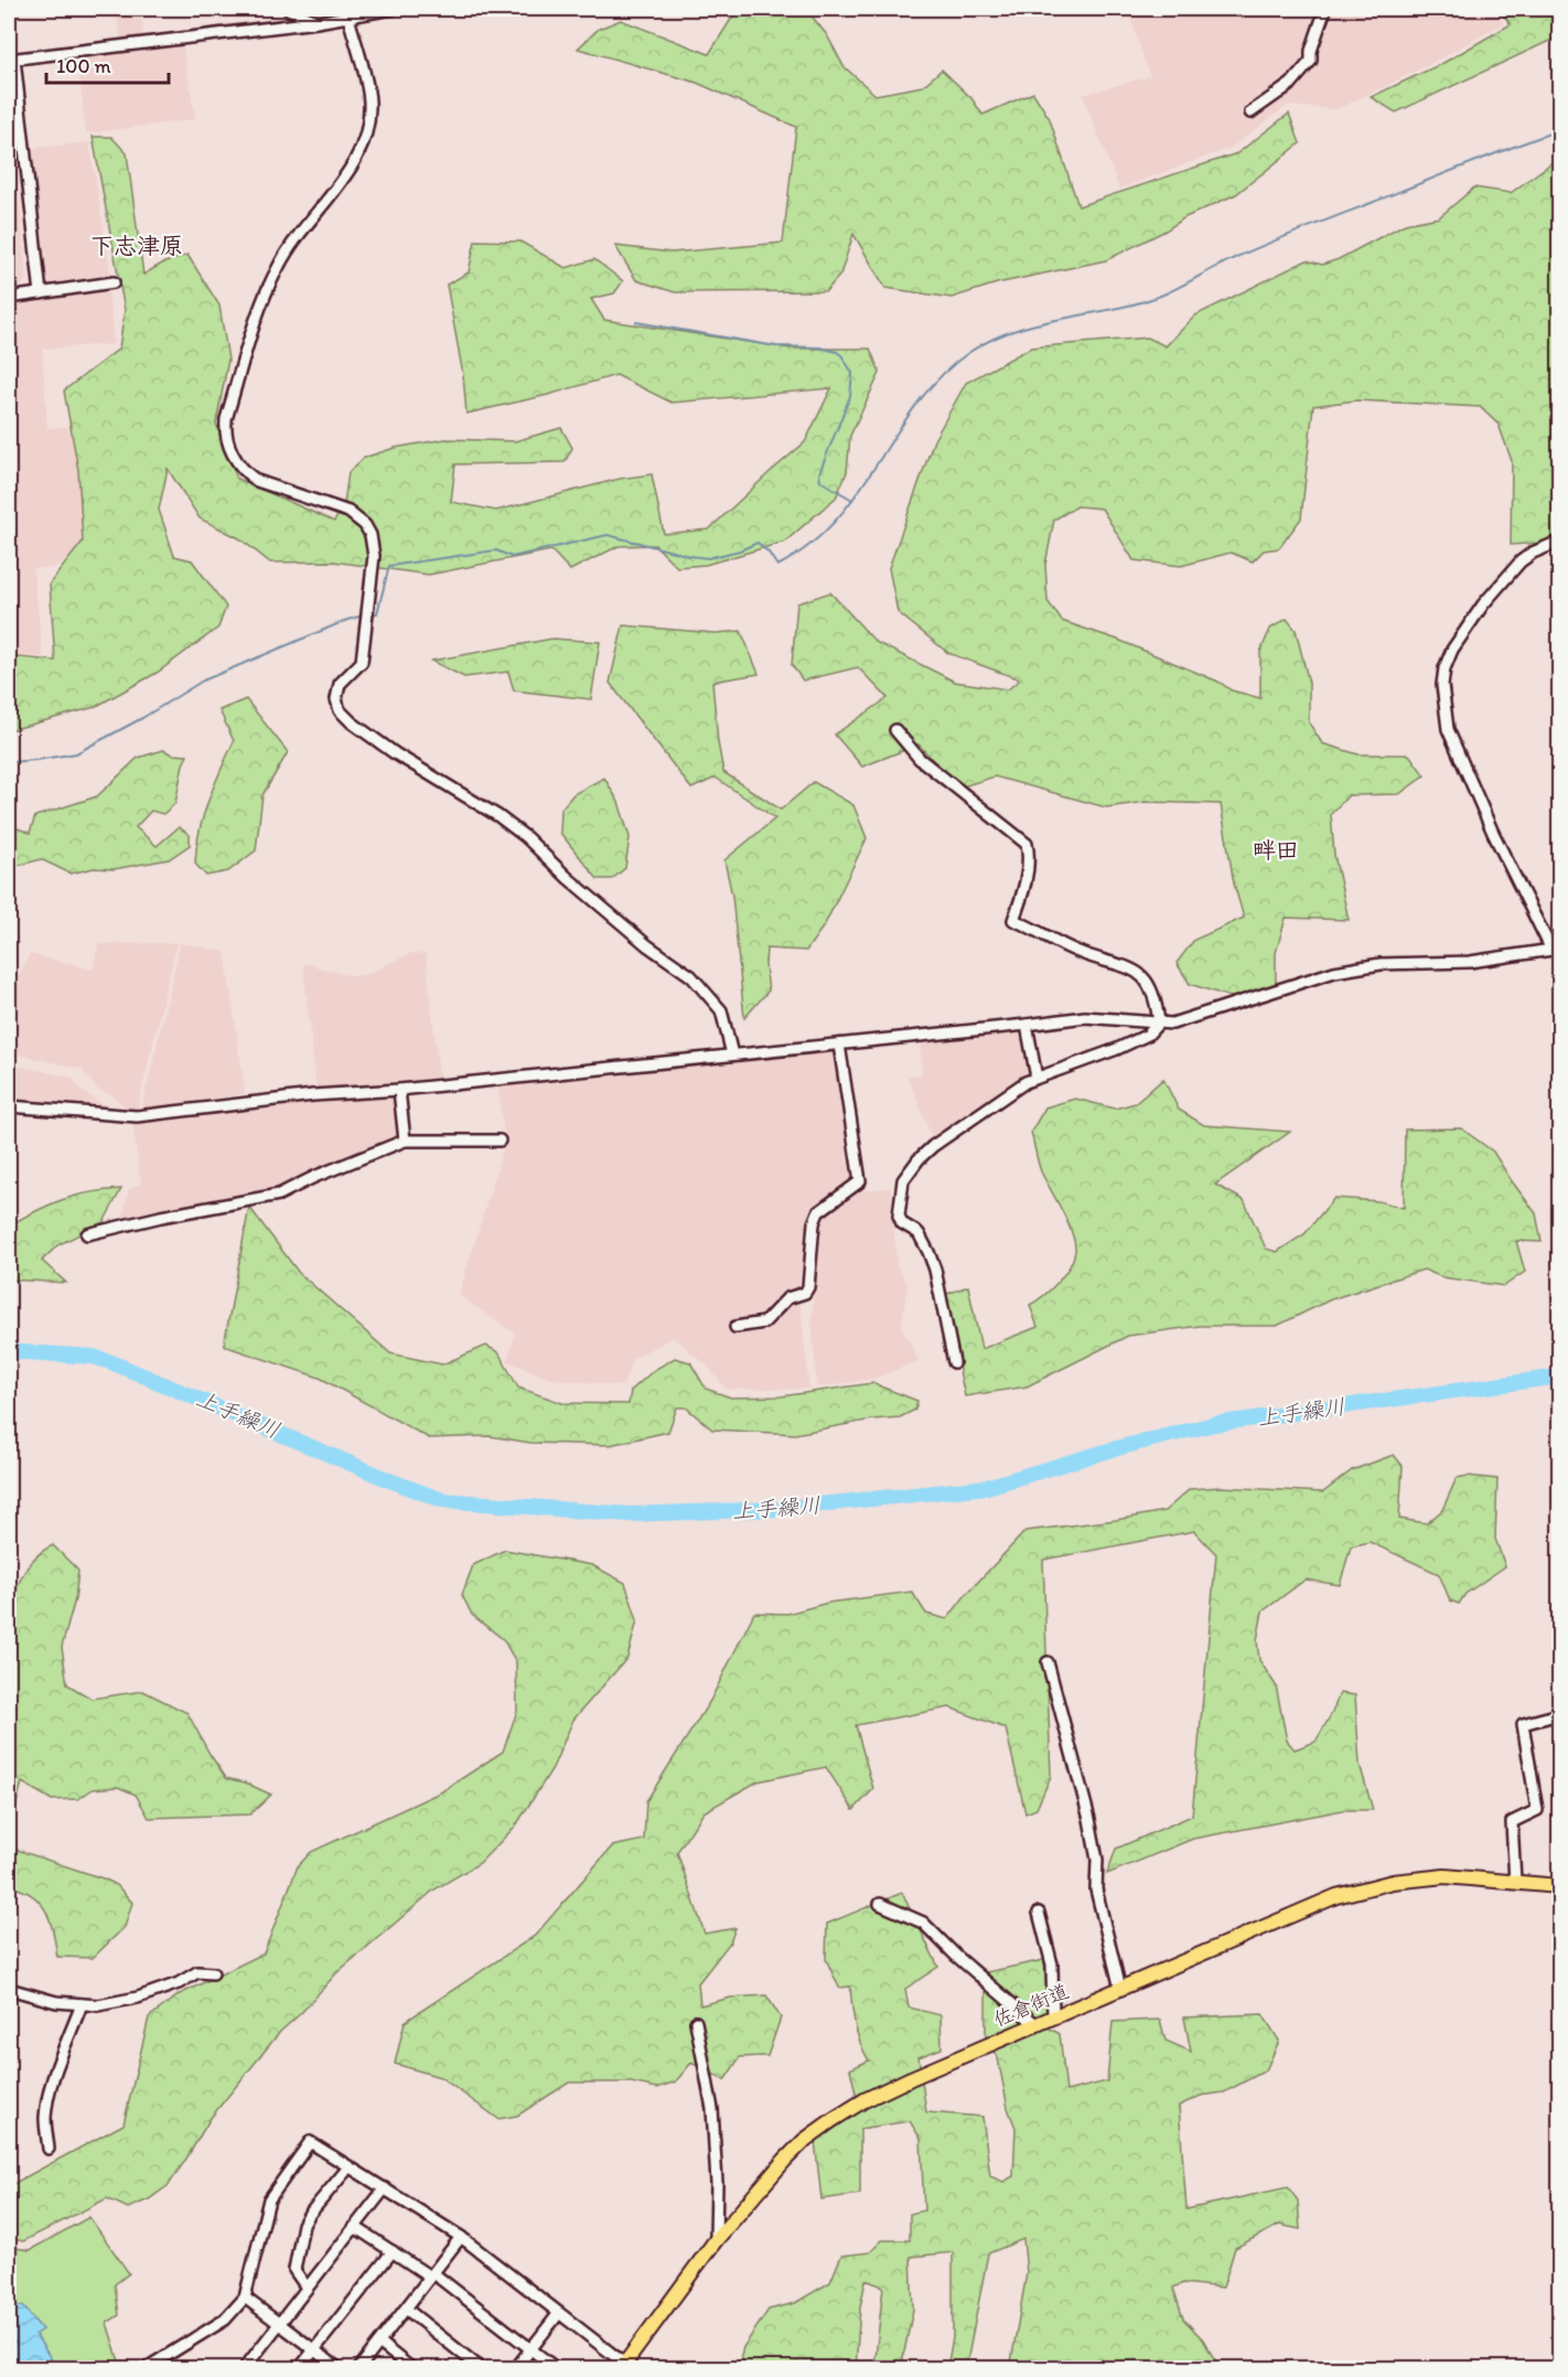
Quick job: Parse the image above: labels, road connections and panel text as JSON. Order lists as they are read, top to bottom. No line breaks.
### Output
{"streets":{"main road":["佐倉街道"]},"districts":["下志津原","畔田"],"water":["上手繰川"],"scale_bar":"100 m"}
